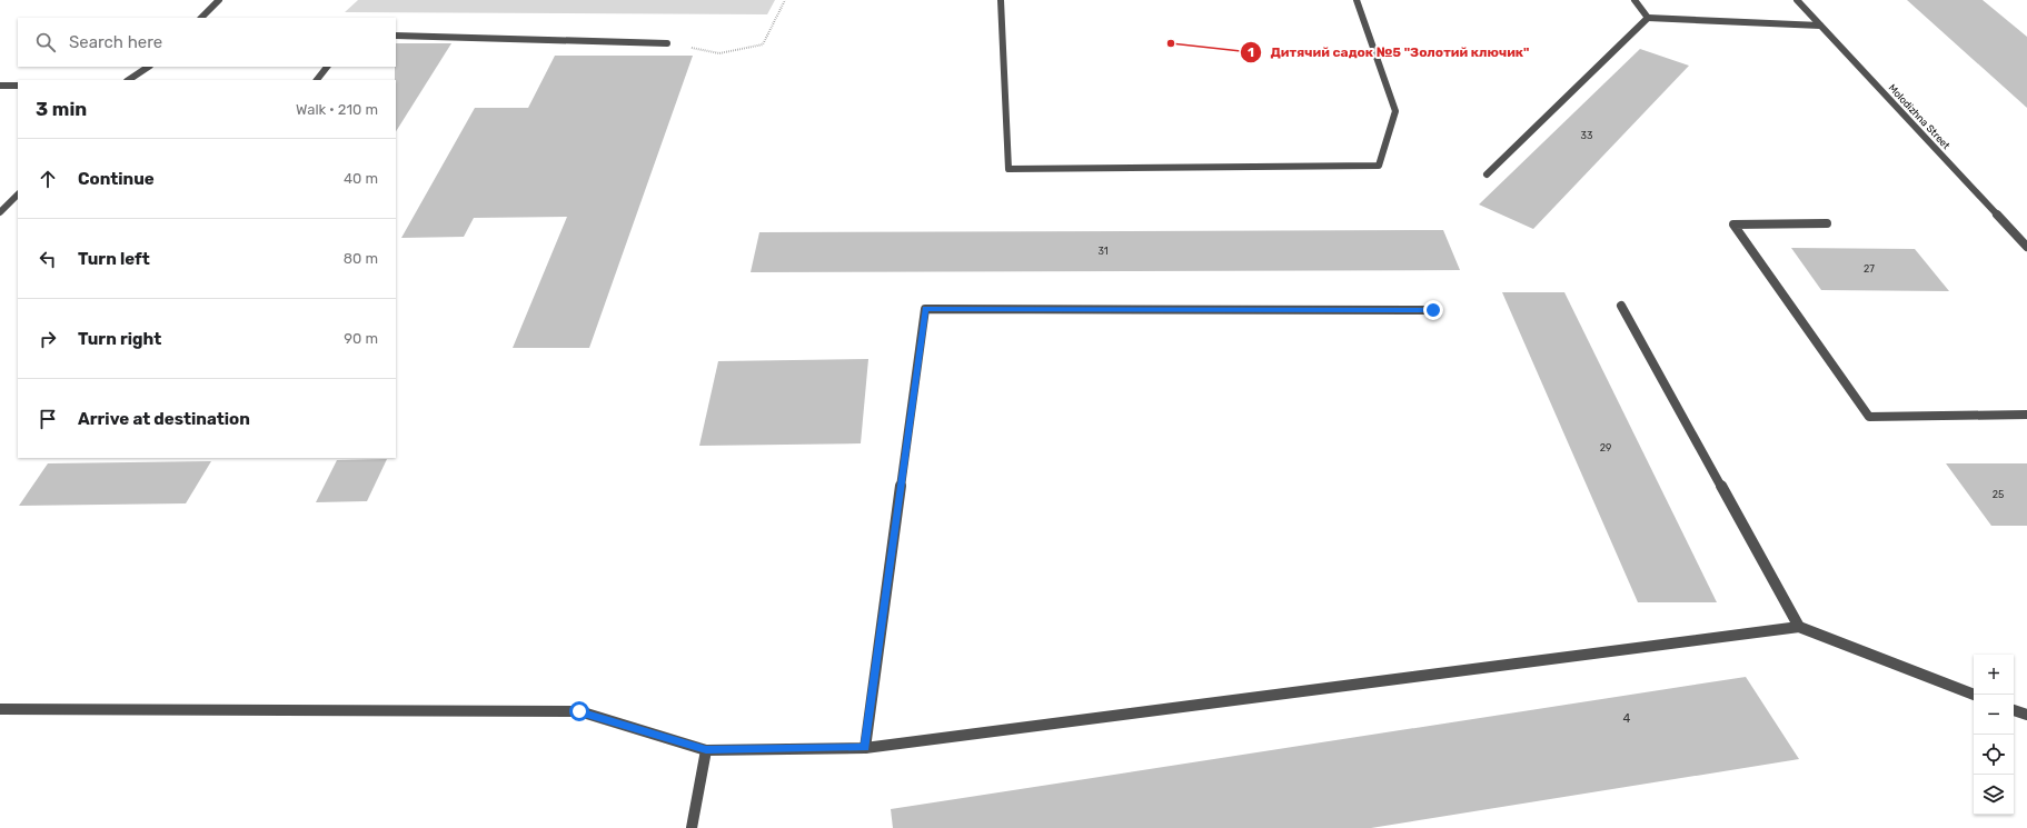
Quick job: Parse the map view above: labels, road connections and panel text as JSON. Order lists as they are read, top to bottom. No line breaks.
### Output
{"streets":{"street":["Molodizhna Street"]},"places":["Дитячий садок №5 \"Золотий ключик\""],"house_numbers":["33","31","27","29","25","4"],"page":{"search":"Search here","heading":["3 min","Walk · 210 m"],"list":[["Continue","40 m"],["Turn left","80 m"],["Turn right","90 m"],"Arrive at destination"],"map_buttons":["+","−"]}}
